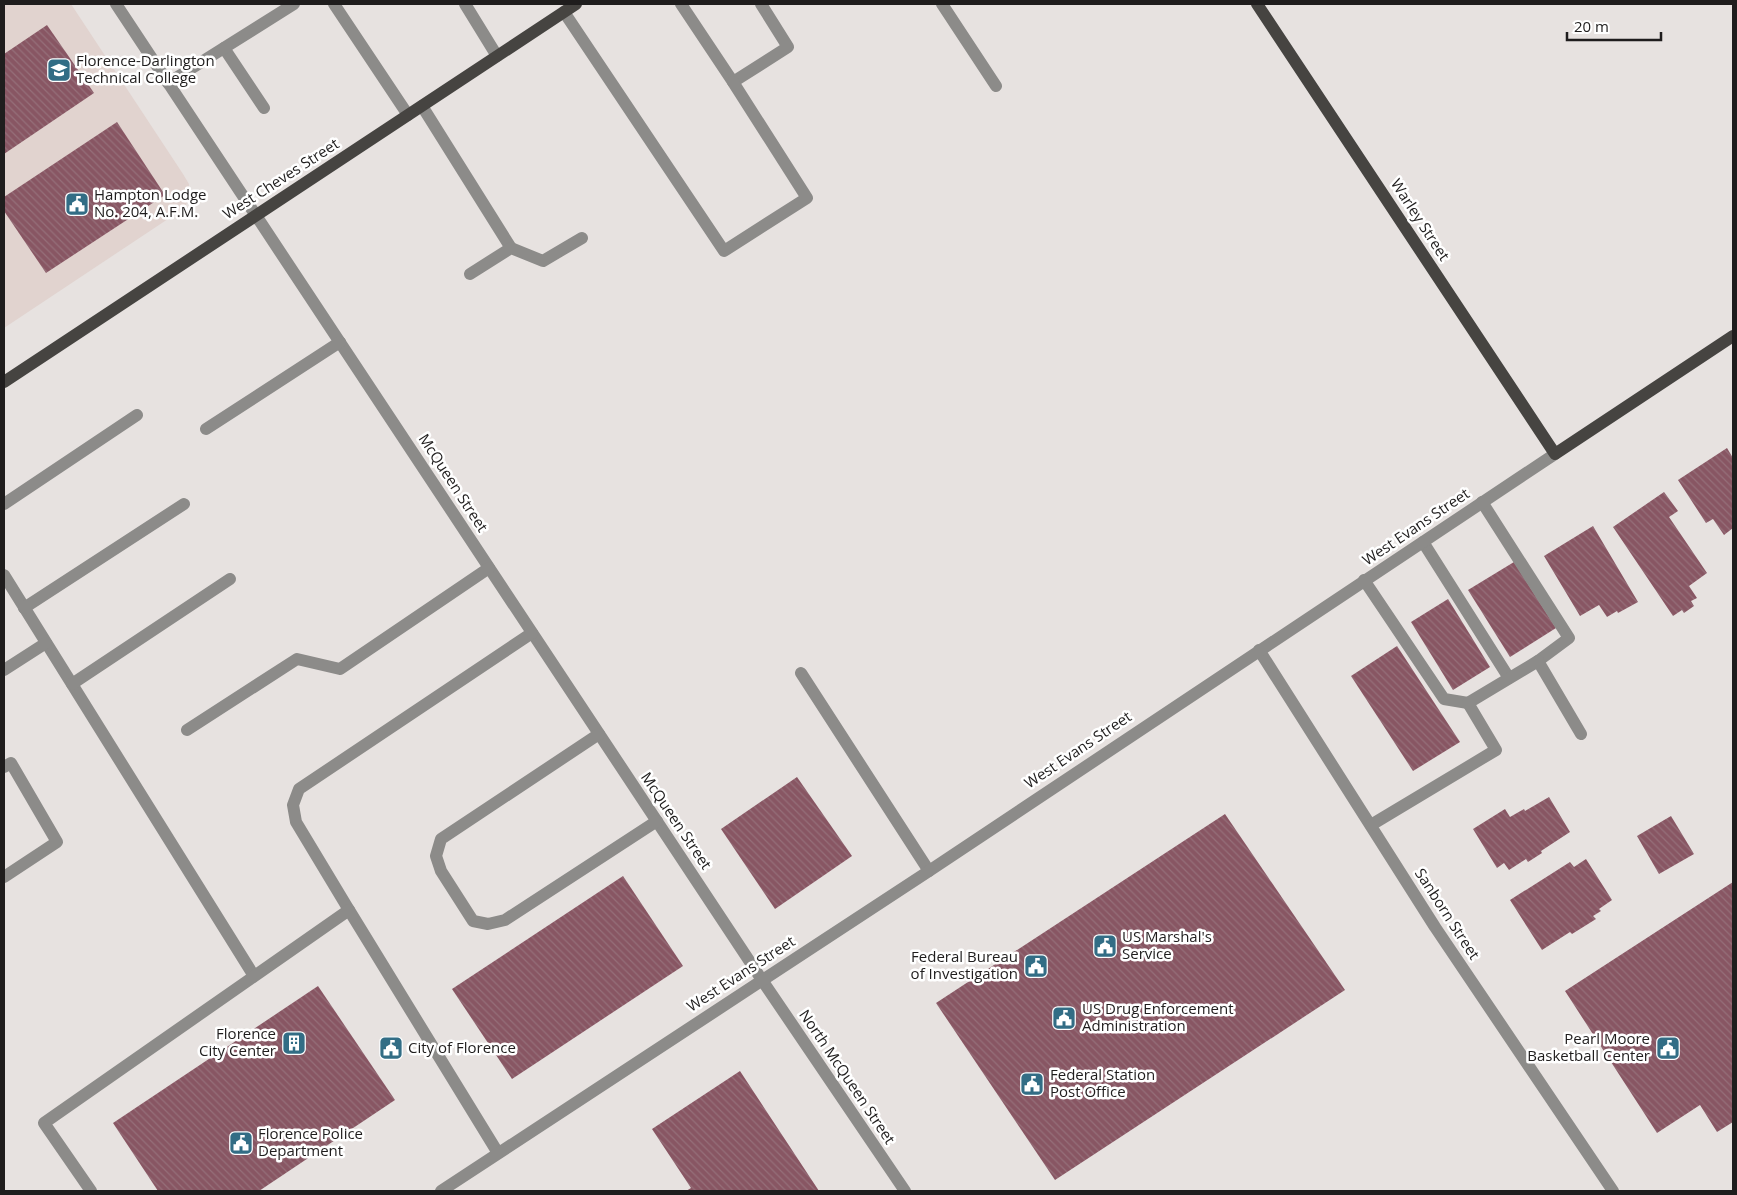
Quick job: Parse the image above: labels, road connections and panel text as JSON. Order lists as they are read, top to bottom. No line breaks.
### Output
{"streets":{"main road":["West Cheves Street","Warley Street","West Evans Street"],"street":["McQueen Street","Sanborn Street","North McQueen Street"]},"crossings":[["West Cheves Street","McQueen Street"],["Warley Street","West Evans Street"],["McQueen Street","West Evans Street"],["McQueen Street","North McQueen Street"],["West Evans Street","Sanborn Street"],["West Evans Street","North McQueen Street"]],"places":{"school or university":["Florence-Darlington Technical College"],"public building":["Hampton Lodge No. 204, A.F.M.","US Marshal's Service","Federal Bureau of Investigation","US Drug Enforcement Administration","City of Florence","Pearl Moore Basketball Center","Federal Station Post Office","Florence Police Department"],"building":["Florence City Center"]},"scale_bar":"20 m"}
